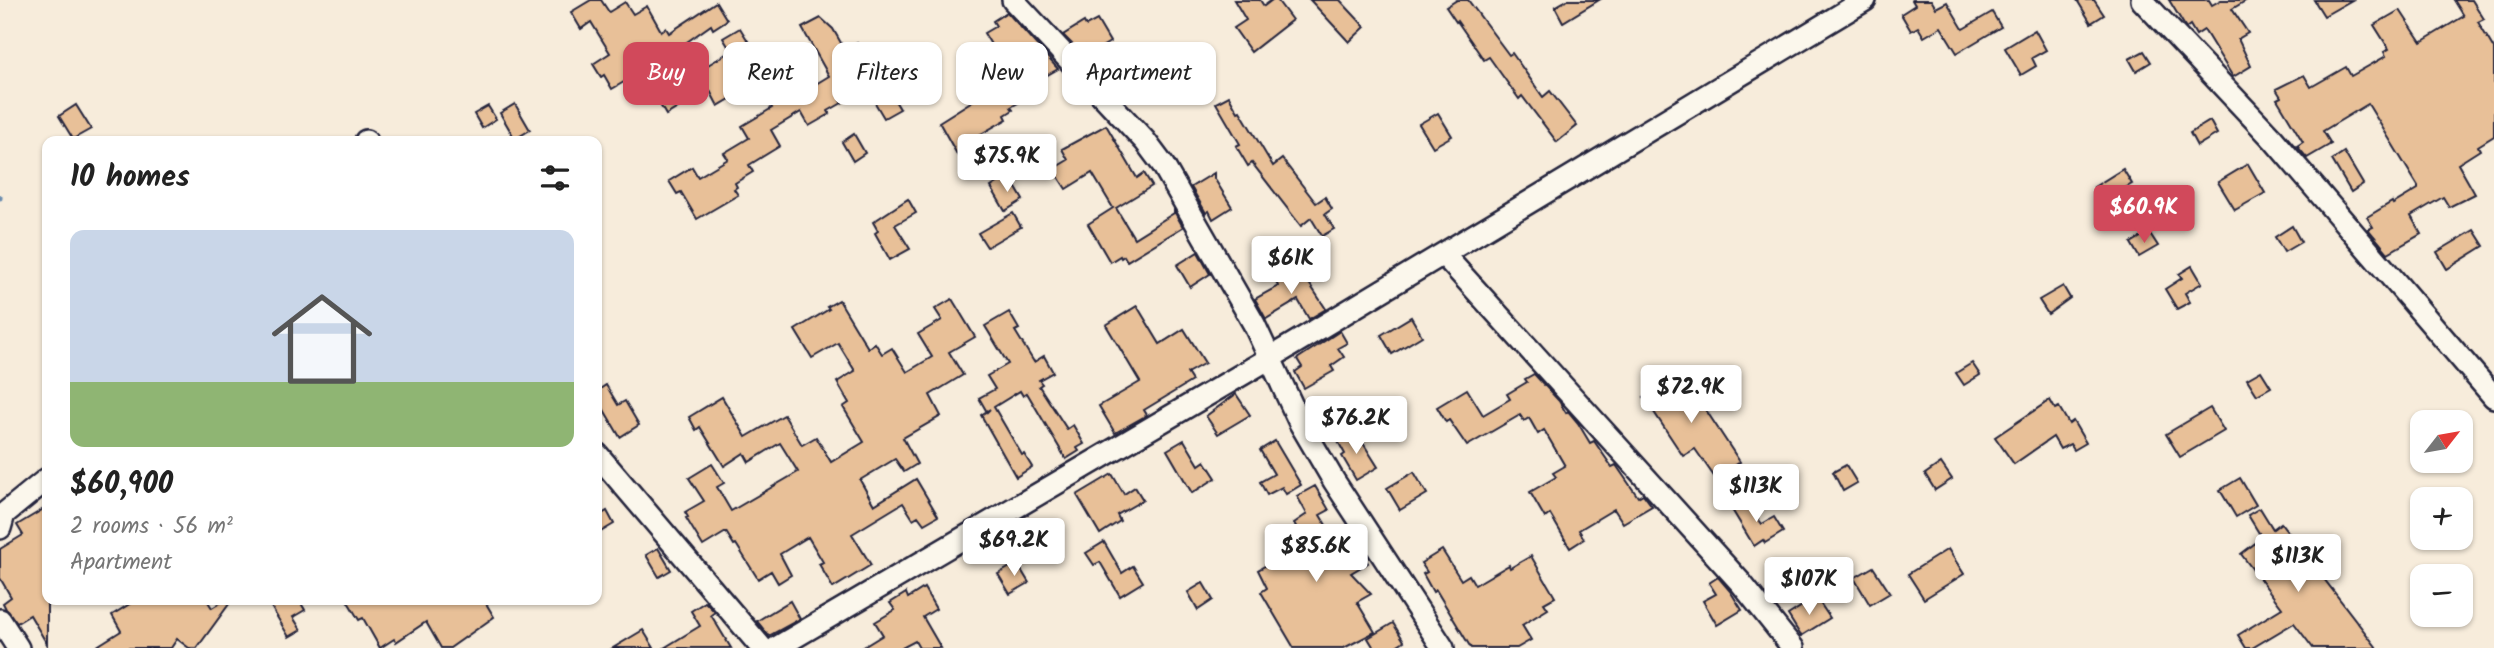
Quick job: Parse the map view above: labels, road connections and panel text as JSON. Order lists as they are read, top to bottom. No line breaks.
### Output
{"north":"top right","page":{"chip":["Buy","Rent","Filters","New","Apartment"],"price":["$75.9K","$60.9K","$61K","$72.9K","$76.2K","$113K","$69.2K","$85.6K","$113K","$107K"],"heading":"10 homes","list":[{"name":"$60,900","note":"2 rooms · 56 m² · Apartment"}],"map_buttons":["+","−"]}}
